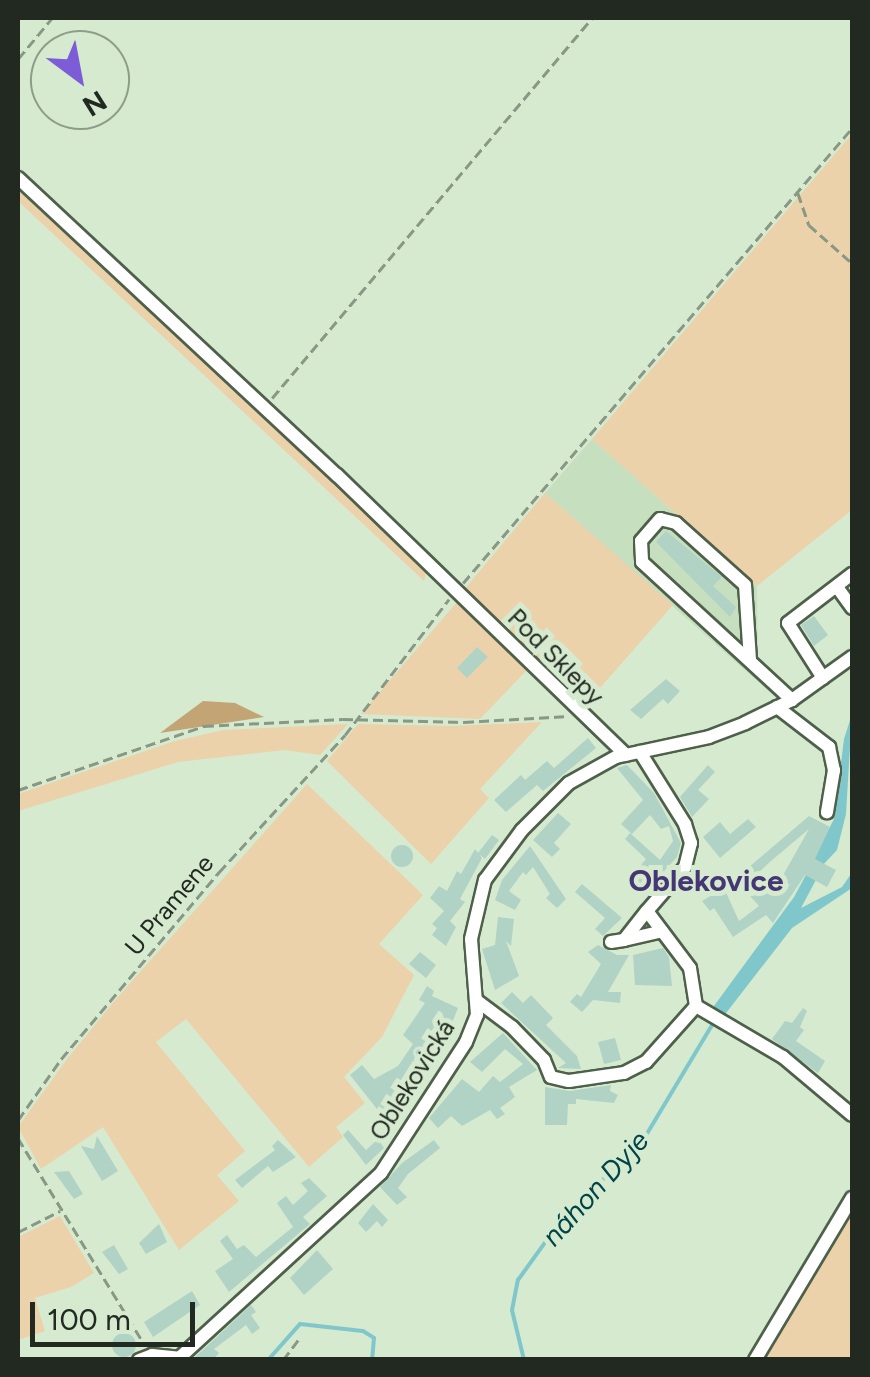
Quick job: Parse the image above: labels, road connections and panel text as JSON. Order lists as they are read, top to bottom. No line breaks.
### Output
{"streets":{"street":["Pod Sklepy","Oblekovická"],"path":["U Pramene"]},"crossings":[["Pod Sklepy","U Pramene"],["Pod Sklepy","Oblekovická"]],"districts":["Oblekovice"],"water":["náhon Dyje"],"scale_bar":"100 m","north":"bottom right"}
